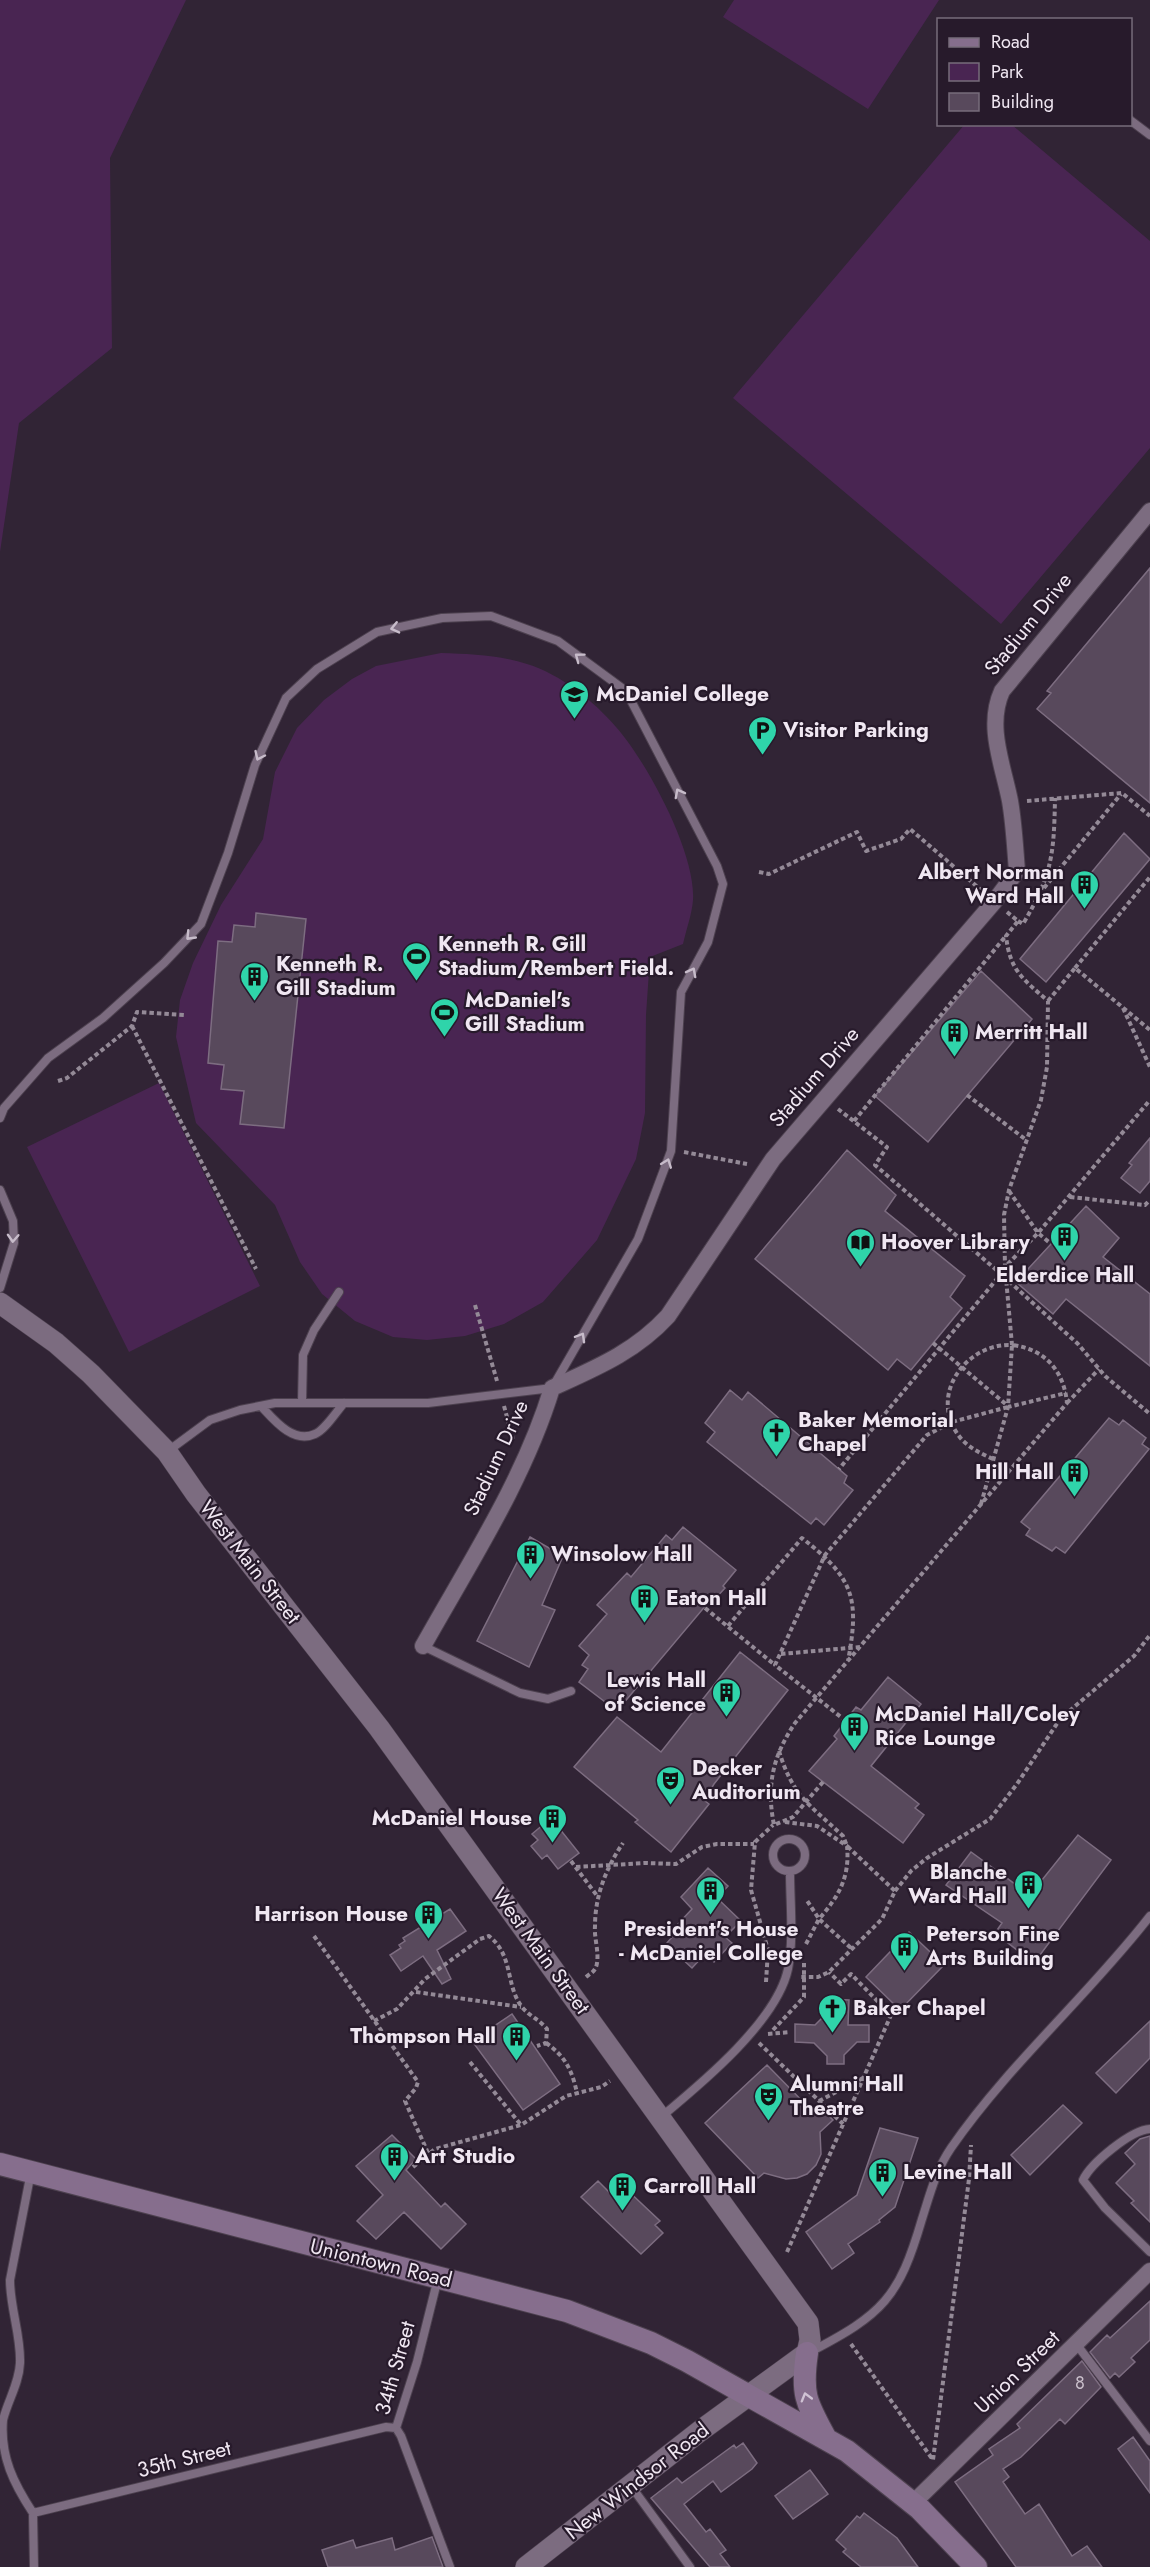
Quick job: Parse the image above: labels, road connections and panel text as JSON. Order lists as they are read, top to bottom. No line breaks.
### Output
{"streets":{"main road":["Uniontown Road"],"street":["Stadium Drive","West Main Street","Union Street","New Windsor Road"],"lane":["34th Street","35th Street"]},"crossings":[["Uniontown Road","34th Street"],["Uniontown Road","New Windsor Road"],["34th Street","35th Street"]],"places":{"school or university":["McDaniel College"],"parking":["Visitor Parking"],"building":["Albert Norman Ward Hall","Kenneth R. Gill Stadium","Merritt Hall","Elderdice Hall","Hill Hall","Winsolow Hall","Eaton Hall","Lewis Hall of Science","McDaniel Hall/Coley Rice Lounge","McDaniel House","Blanche Ward Hall","President's House - McDaniel College","Harrison House","Peterson Fine Arts Building","Thompson Hall","Art Studio","Levine Hall","Carroll Hall"],"sports":["Kenneth R. Gill Stadium/Rembert Field.","McDaniel's Gill Stadium"],"library":["Hoover Library"],"church":["Baker Memorial Chapel","Baker Chapel"],"theatre":["Decker Auditorium","Alumni Hall Theatre"]},"house_numbers":["8"],"legend":["Road","Park","Building"]}
